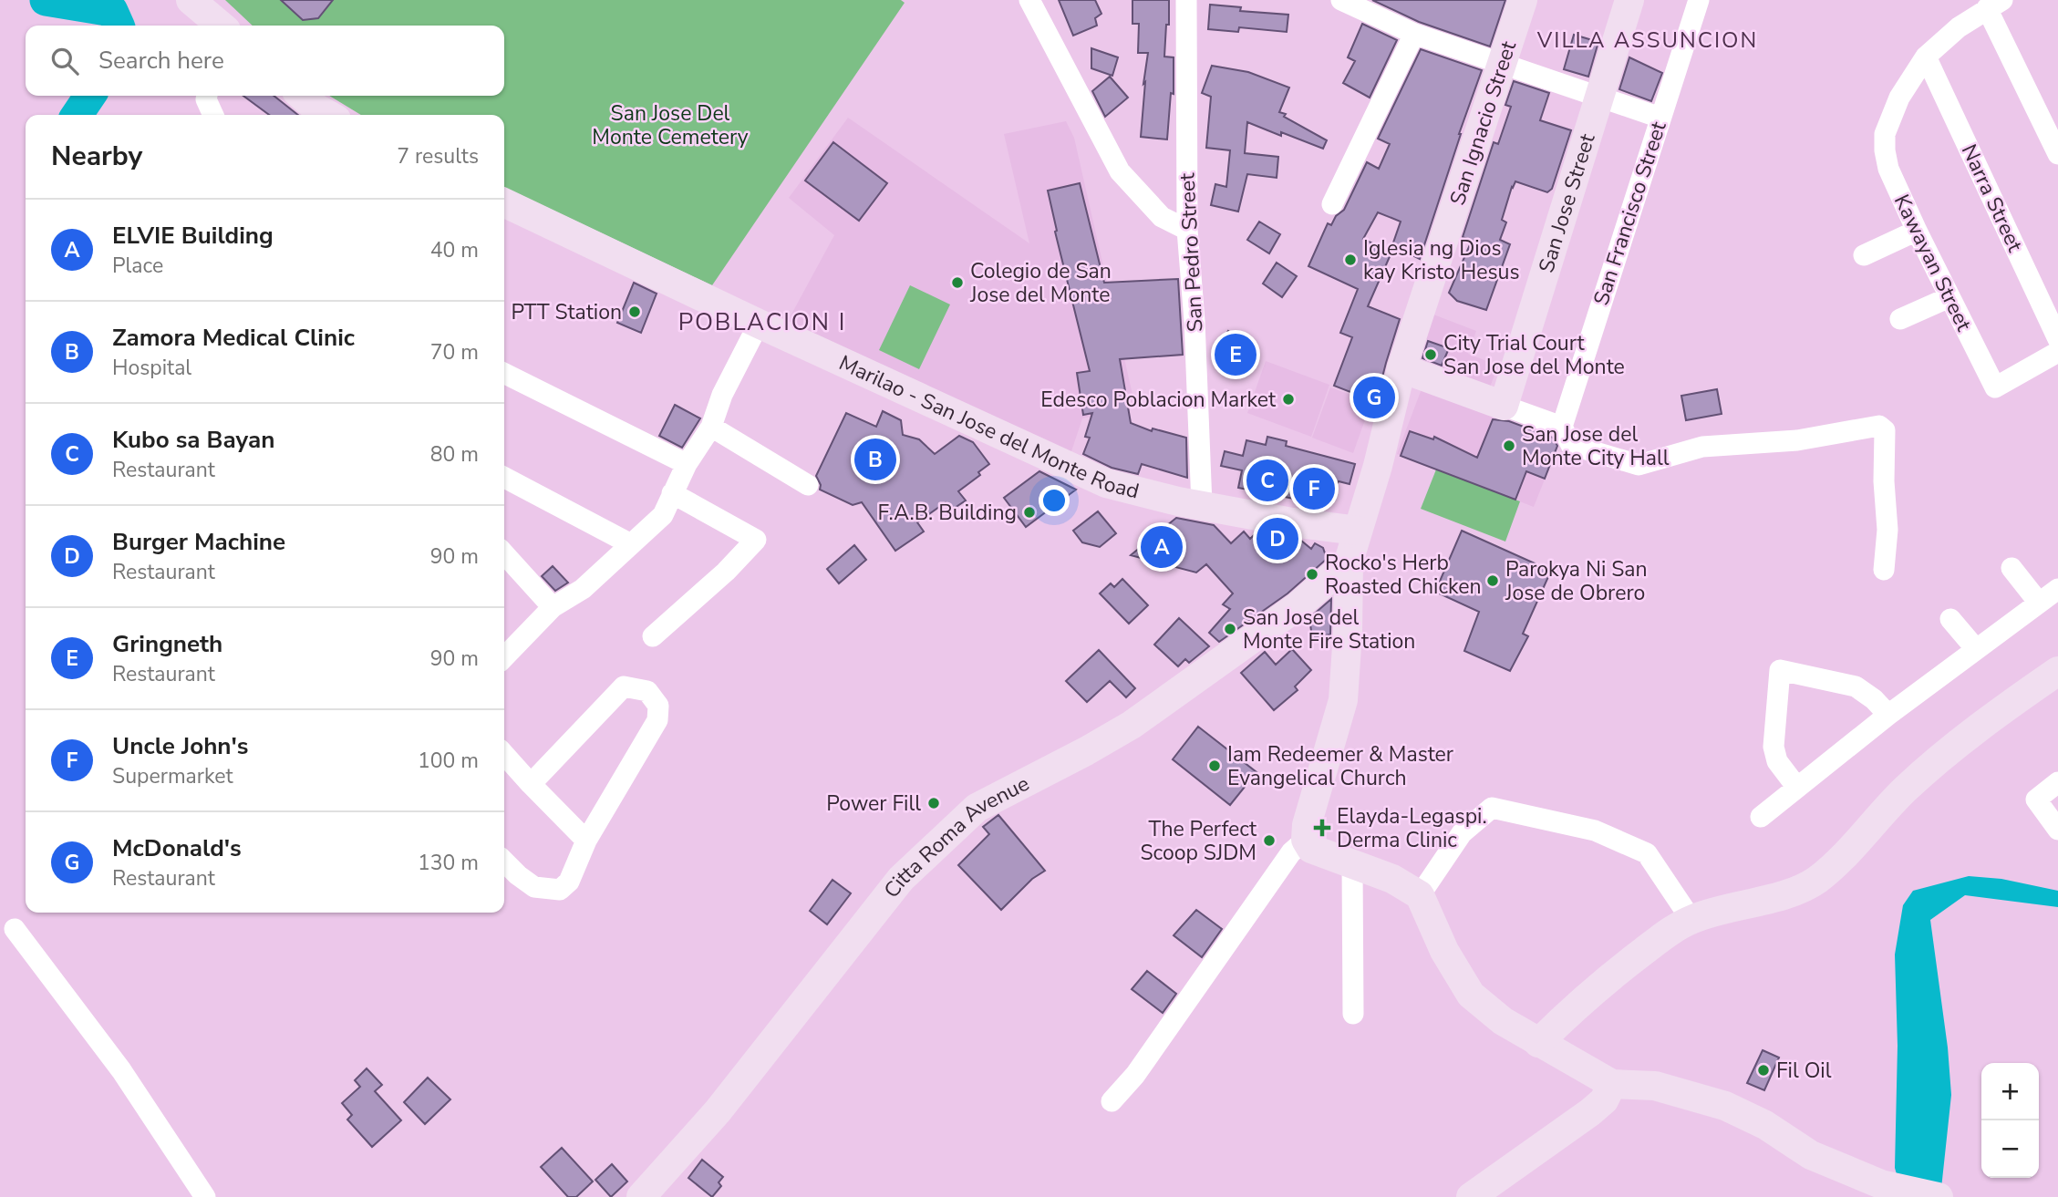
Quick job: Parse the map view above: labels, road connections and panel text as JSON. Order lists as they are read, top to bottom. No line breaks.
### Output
{"streets":{"street":["San Ignacio Street","Narra Street","San Jose Street","San Francisco Street","San Pedro Street","Kawayan Street","Marilao - San Jose del Monte Road","Citta Roma Avenue"]},"crossings":[["San Ignacio Street","Marilao - San Jose del Monte Road"],["San Ignacio Street","Citta Roma Avenue"],["Narra Street","Kawayan Street"],["San Pedro Street","Marilao - San Jose del Monte Road"]],"districts":["VILLA ASSUNCION","POBLACION I"],"parks":["San Jose Del Monte Cemetery"],"places":{"other":["Iglesia ng Dios kay Kristo Hesus","Colegio de San Jose del Monte","PTT Station","City Trial Court San Jose del Monte","Edesco Poblacion Market","San Jose del Monte City Hall","F.A.B. Building","Rocko's Herb Roasted Chicken","Parokya Ni San Jose de Obrero","San Jose del Monte Fire Station","Iam Redeemer & Master Evangelical Church","Power Fill","The Perfect Scoop SJDM","Fil Oil"],"health":["Elayda-Legaspi. Derma Clinic"]},"page":{"search":"Search here","heading":["Nearby","7 results"],"list":[{"mark":"A","name":"ELVIE Building","note":"Place","value":"40 m"},{"mark":"B","name":"Zamora Medical Clinic","note":"Hospital","value":"70 m"},{"mark":"C","name":"Kubo sa Bayan","note":"Restaurant","value":"80 m"},{"mark":"D","name":"Burger Machine","note":"Restaurant","value":"90 m"},{"mark":"E","name":"Gringneth","note":"Restaurant","value":"90 m"},{"mark":"F","name":"Uncle John's","note":"Supermarket","value":"100 m"},{"mark":"G","name":"McDonald's","note":"Restaurant","value":"130 m"}],"pins":["E","G","B","C","F","D","A"],"map_buttons":["+","−"]}}
